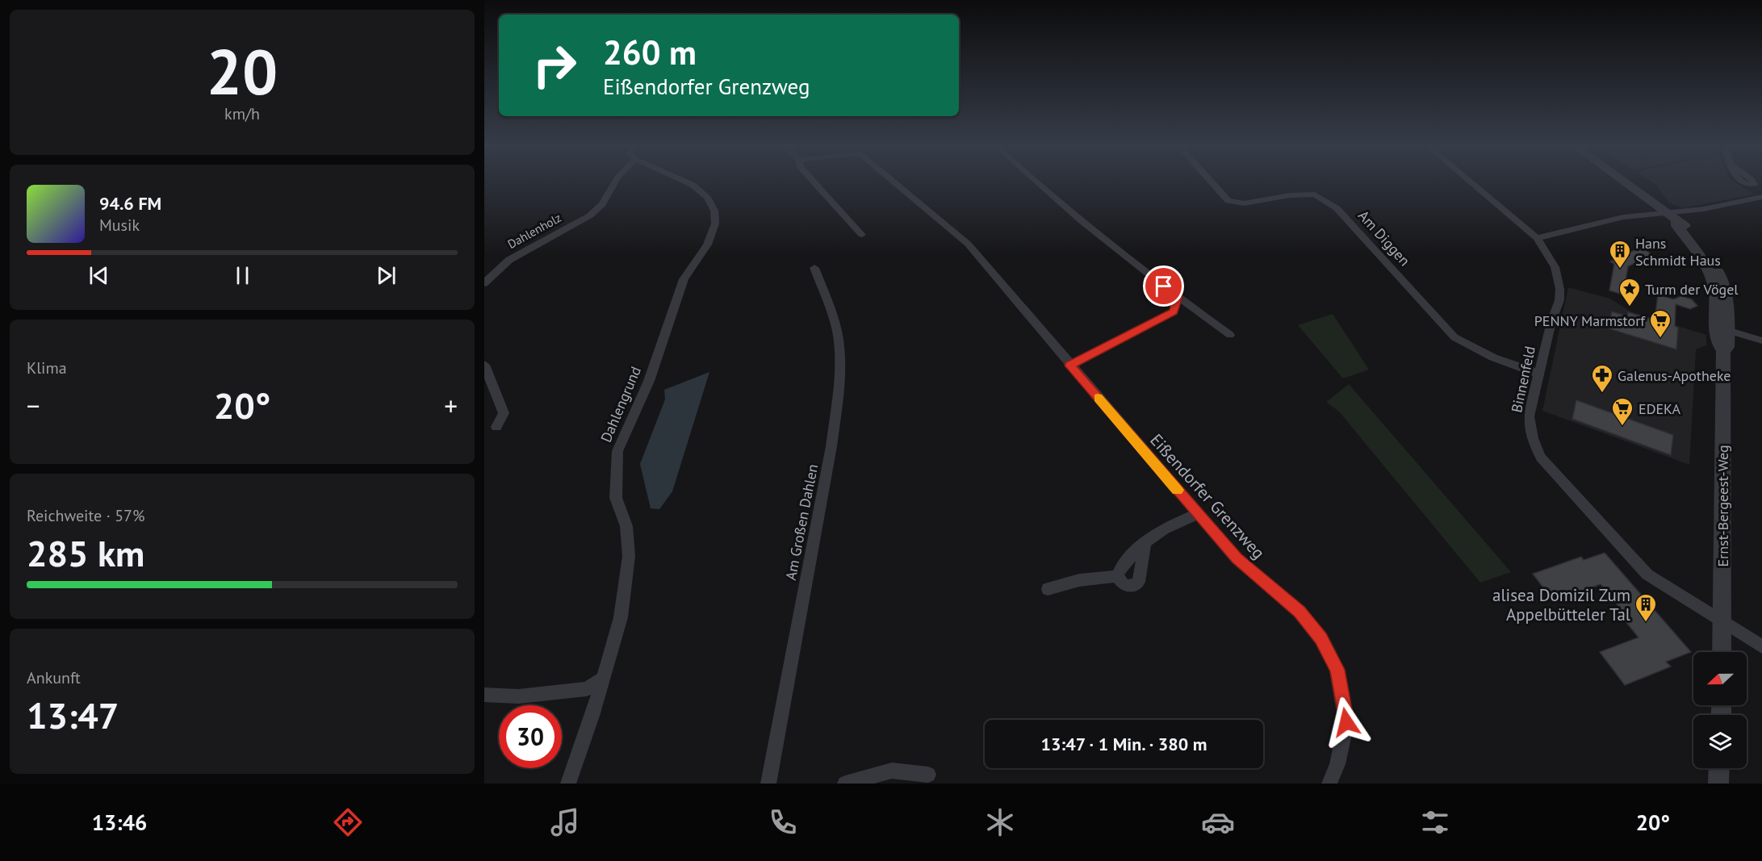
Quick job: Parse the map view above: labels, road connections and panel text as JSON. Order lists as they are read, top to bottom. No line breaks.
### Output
{"streets":{"street":["Dahlenholz","Am Diggen","Binnenfeld","Dahlengrund","Eißendorfer Grenzweg","Ernst-Bergeest-Weg","Am Großen Dahlen"]},"crossings":[["Am Diggen","Binnenfeld"],["Binnenfeld","Ernst-Bergeest-Weg"]],"places":{"building":["Hans Schmidt Haus","alisea Domizil Zum Appelbütteler Tal"],"place":["Turm der Vögel"],"supermarket":["PENNY Marmstorf","EDEKA"],"pharmacy":["Galenus-Apotheke"]},"north":"left","page":{"tile":[["20","km/h"],"Klima",["Reichweite · 57%","285 km"],["Ankunft","13:47"]],"turn":["260 m","Eißendorfer Grenzweg"],"song":["94.6 FM","Musik"],"heat":["−","20°","+"],"limit":"30","trip":"13:47 · 1 Min. · 380 m","tabs":["13:46","20°"]}}
